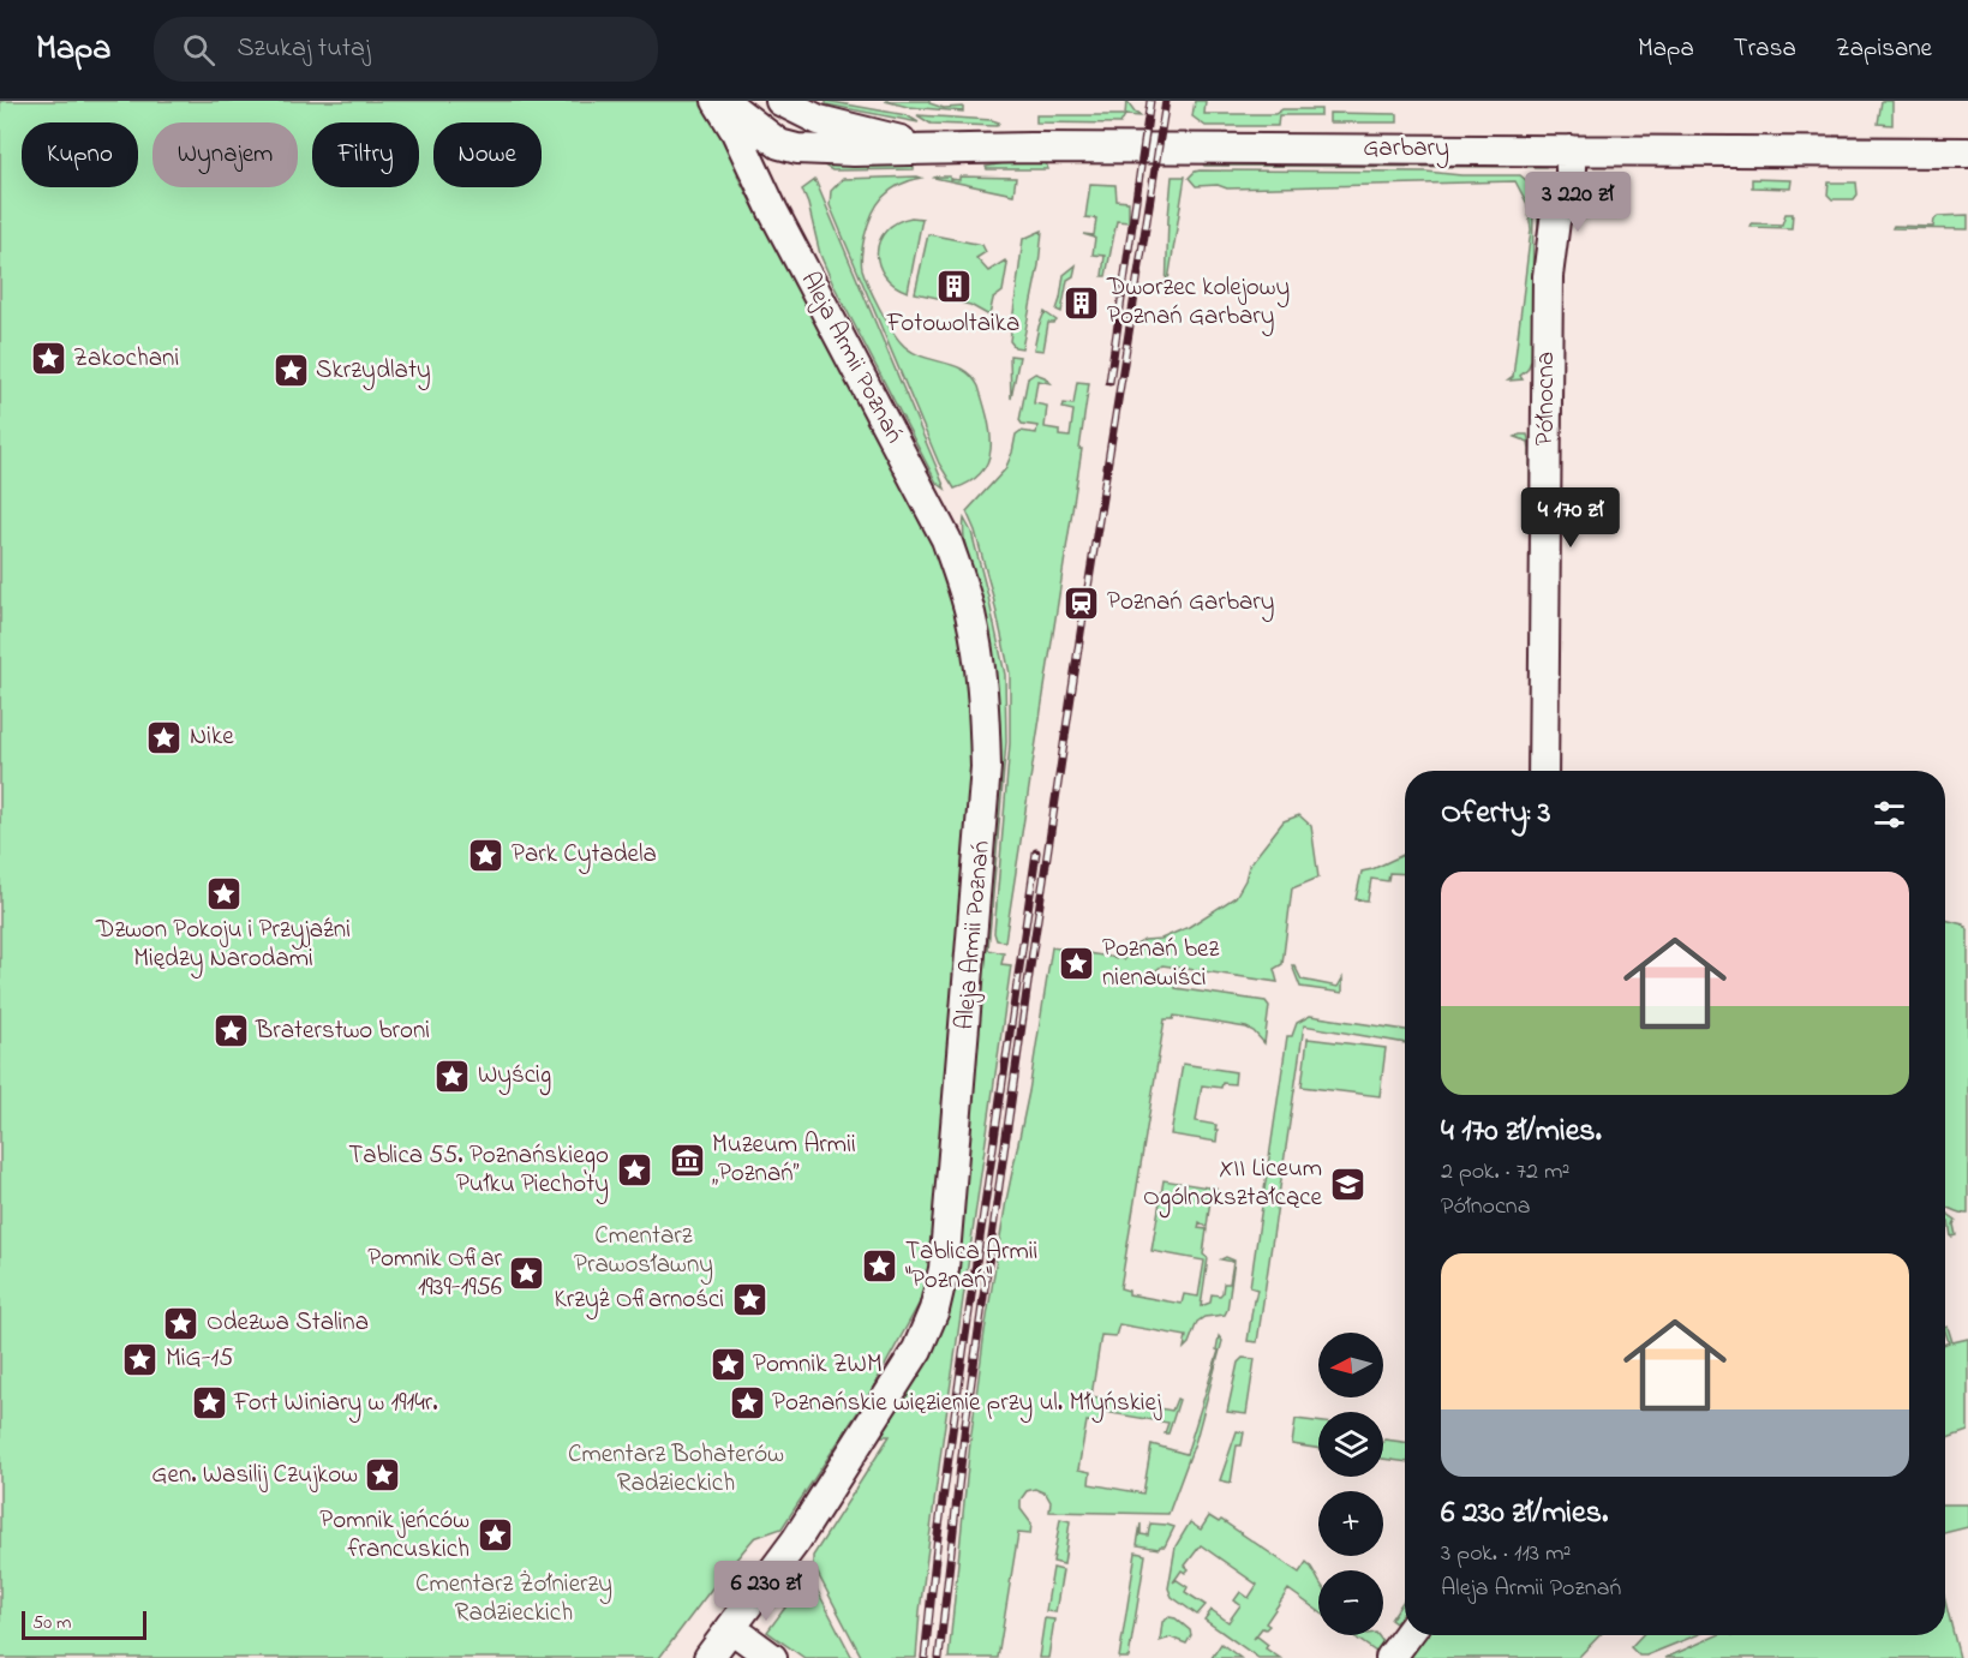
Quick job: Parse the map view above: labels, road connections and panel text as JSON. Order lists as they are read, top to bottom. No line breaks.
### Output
{"streets":{"street":["Garbary","Aleja Armii Poznań","Północna"]},"crossings":[["Garbary","Północna"]],"parks":["Cmentarz Prawosławny","Cmentarz Bohaterów Radzieckich","Cmentarz Żołnierzy Radzieckich"],"places":{"building":["Fotowoltaika","Dworzec kolejowy Poznań Garbary"],"place":["Zakochani","Skrzydlaty","Nike","Park Cytadela","Dzwon Pokoju i Przyjaźni Między Narodami","Poznań bez nienawiści","Braterstwo broni","Wyścig","Tablica 55. Poznańskiego Pułku Piechoty","Tablica Armii \"Poznań\"","Pomnik Ofiar 1939-1956","Krzyż Ofiarności","Odezwa Stalina","MiG-15","Pomnik ZWM","Fort Winiary w 1914r.","Poznańskie więzienie przy ul. Młyńskiej","Gen. Wasilij Czujkow","Pomnik jeńców francuskich"],"station":["Poznań Garbary"],"museum":["Muzeum Armii „Poznań”"],"school or university":["XII Liceum Ogólnokształcące"]},"scale_bar":"50 m","north":"left","page":{"header":"Mapa","search":"Szukaj tutaj","nav":["Mapa","Trasa","Zapisane"],"chip":["Kupno","Wynajem","Filtry","Nowe"],"price":["3 220 zł","4 170 zł","6 230 zł"],"heading":"Oferty: 3","list":[{"name":"4 170 zł/mies.","note":"2 pok. · 72 m² · Północna"},{"name":"6 230 zł/mies.","note":"3 pok. · 113 m² · Aleja Armii Poznań"}],"map_buttons":["+","−"],"scale":"50 m"}}
